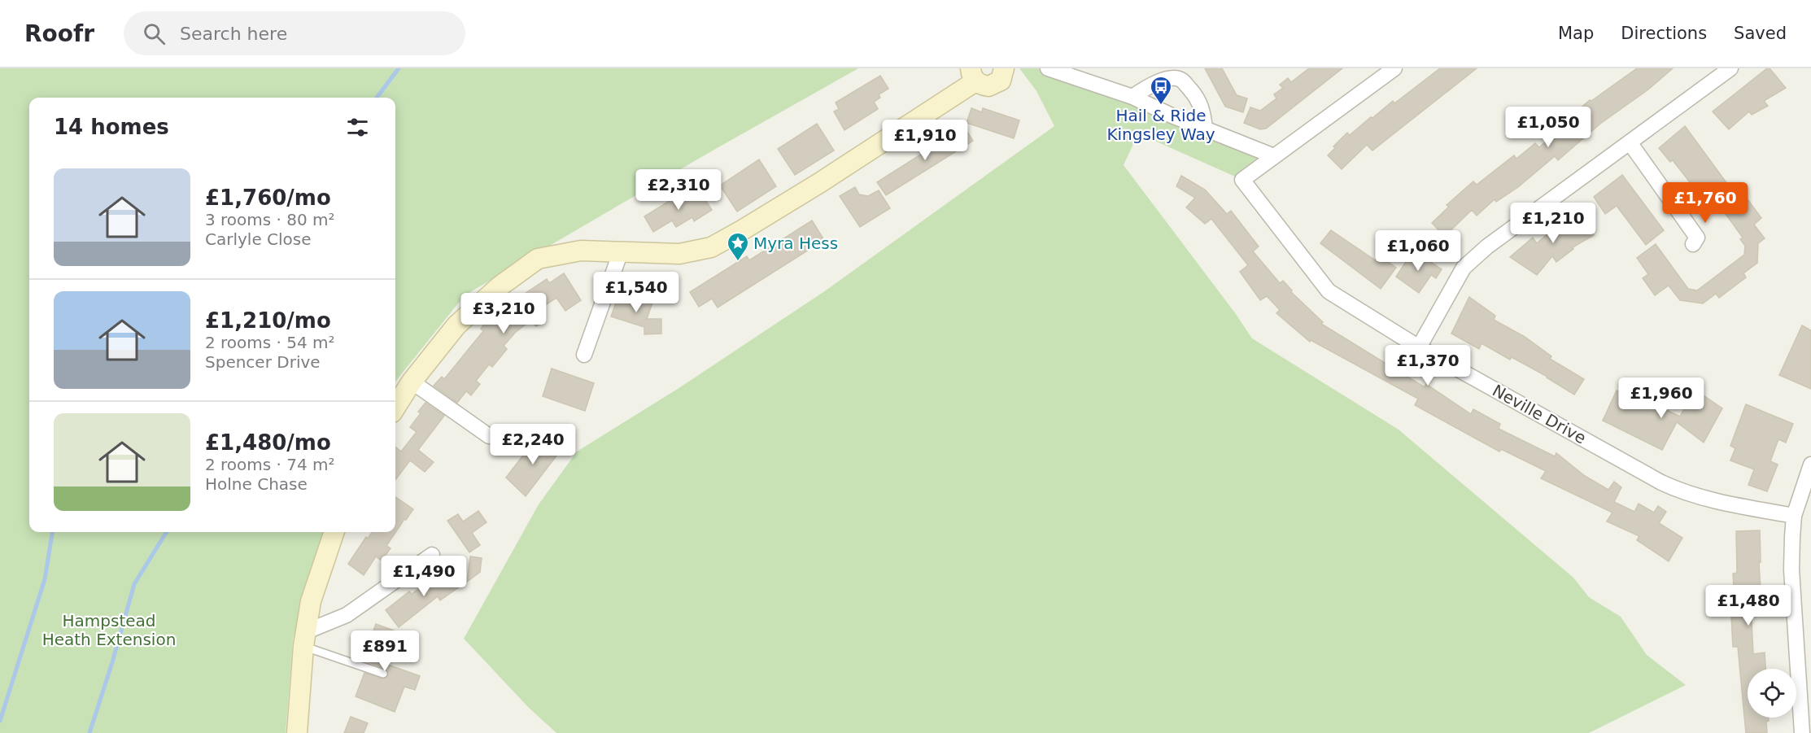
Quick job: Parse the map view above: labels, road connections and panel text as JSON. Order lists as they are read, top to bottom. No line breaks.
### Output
{"streets":{"street":["Neville Drive"]},"parks":["Hampstead Heath Extension"],"places":{"bus stop":["Hail & Ride Kingsley Way"],"place":["Myra Hess"]},"page":{"header":"Roofr","search":"Search here","nav":["Map","Directions","Saved"],"heading":"14 homes","price":["£1,050","£1,910","£2,310","£1,760","£1,210","£1,060","£1,540","£3,210","£1,370","£1,960","£2,240","£1,490","£1,480","£891"],"list":[{"name":"£1,760/mo","note":"3 rooms · 80 m² · Carlyle Close"},{"name":"£1,210/mo","note":"2 rooms · 54 m² · Spencer Drive"},{"name":"£1,480/mo","note":"2 rooms · 74 m² · Holne Chase"}]}}
